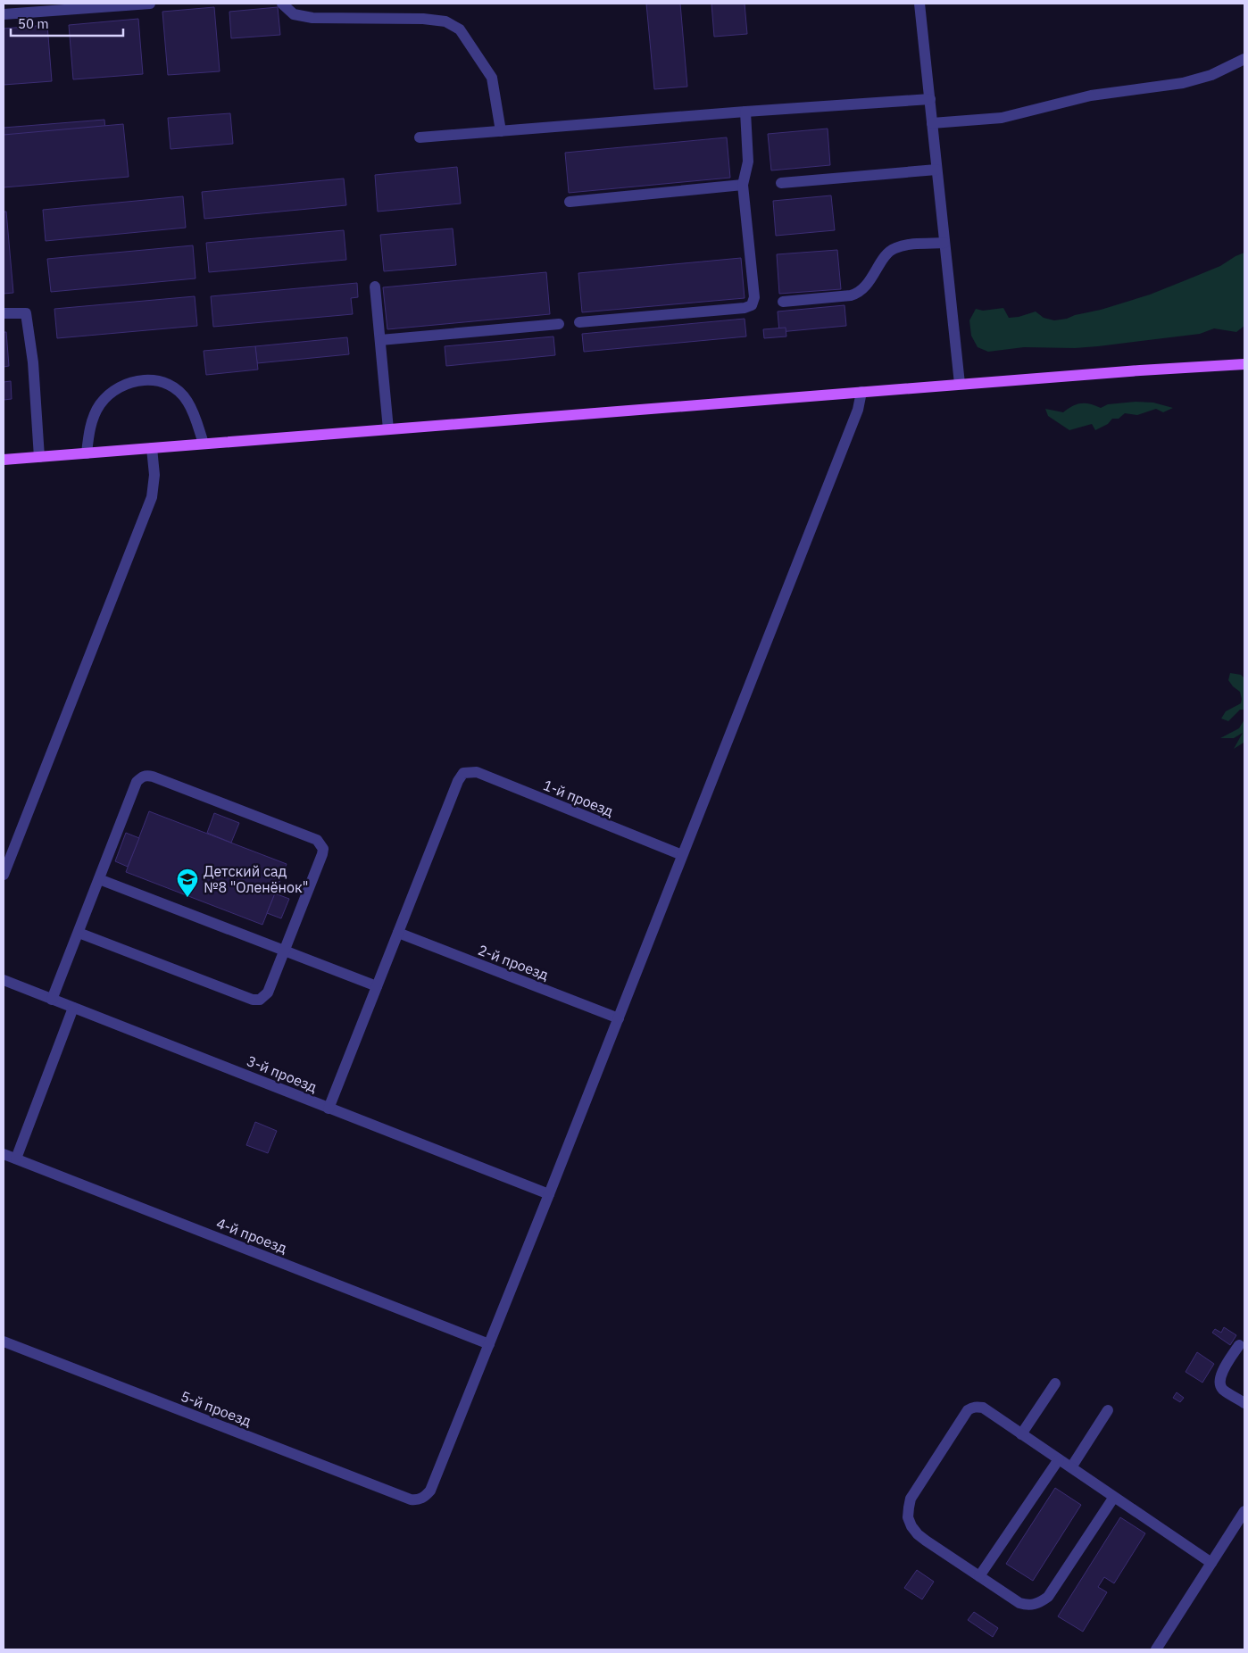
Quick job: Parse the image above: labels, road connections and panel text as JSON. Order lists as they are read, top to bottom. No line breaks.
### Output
{"streets":{"street":["1-й проезд","2-й проезд","3-й проезд","4-й проезд","5-й проезд"]},"crossings":[["1-й проезд","2-й проезд"],["4-й проезд","5-й проезд"]],"places":{"school or university":["Детский сад №8 \"Оленёнок\""]},"scale_bar":"50 m"}
